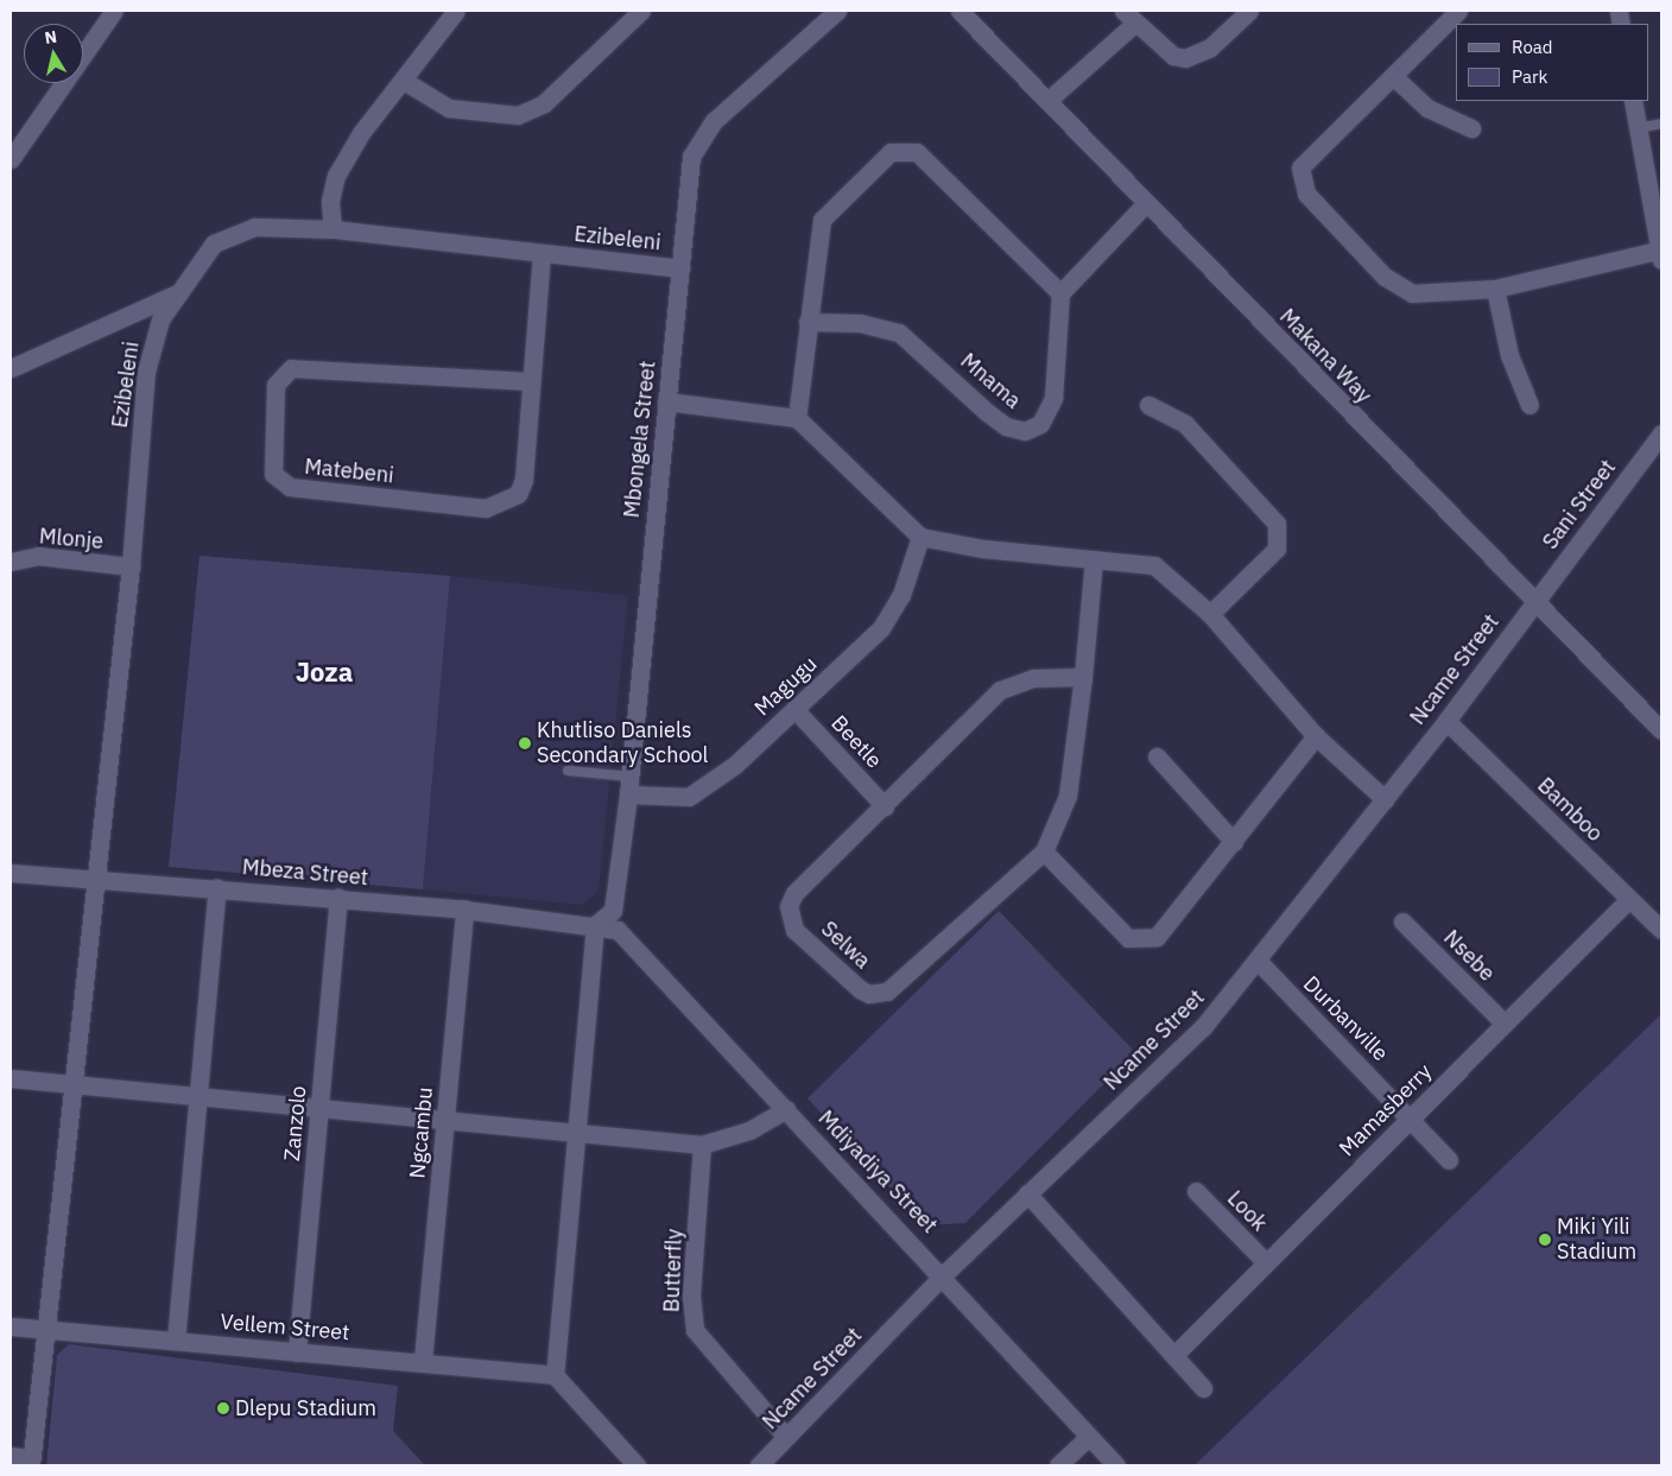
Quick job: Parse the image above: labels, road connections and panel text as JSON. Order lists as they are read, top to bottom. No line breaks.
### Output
{"streets":{"street":["Ezibeleni","Makana Way","Mnama","Mbongela Street","Matebeni","Sani Street","Mlonje","Ncame Street","Magugu","Beetle","Bamboo","Mbeza Street","Selwa","Nsebe","Durbanville","Mamasberry","Zanzolo","Ngcambu","Mdiyadiya Street","Look","Butterfly","Vellem Street"]},"crossings":[["Ezibeleni","Mbongela Street"],["Ezibeleni","Matebeni"],["Ezibeleni","Mlonje"],["Ezibeleni","Mbeza Street"],["Ezibeleni","Vellem Street"],["Makana Way","Sani Street"],["Makana Way","Ncame Street"],["Mbongela Street","Magugu"],["Mbongela Street","Mbeza Street"],["Mbongela Street","Mdiyadiya Street"],["Sani Street","Ncame Street"],["Ncame Street","Bamboo"],["Ncame Street","Durbanville"],["Ncame Street","Mdiyadiya Street"],["Ncame Street","Butterfly"],["Magugu","Beetle"],["Beetle","Selwa"],["Bamboo","Mamasberry"],["Mbeza Street","Zanzolo"],["Mbeza Street","Ngcambu"],["Mbeza Street","Mdiyadiya Street"],["Nsebe","Mamasberry"],["Durbanville","Mamasberry"],["Mamasberry","Look"],["Zanzolo","Vellem Street"],["Ngcambu","Vellem Street"]],"districts":["Joza"],"places":["Khutliso Daniels Secondary School","Miki Yili Stadium","Dlepu Stadium"],"legend":["Road","Park"],"north":"top"}
